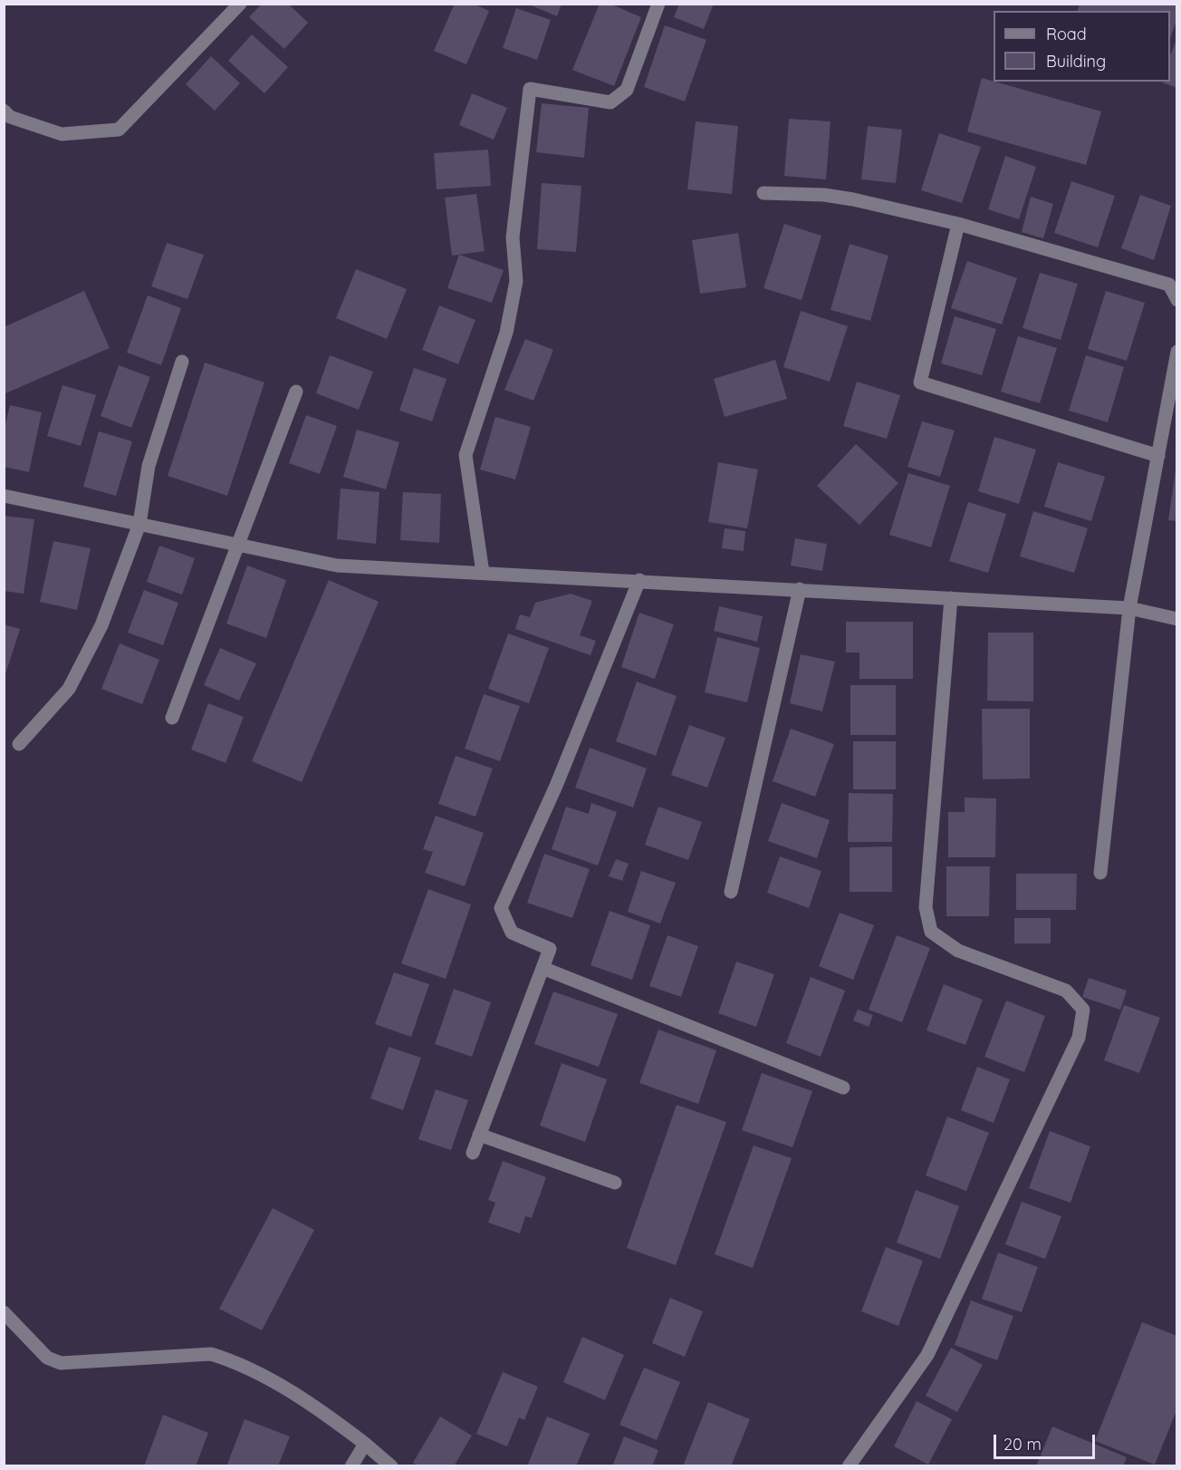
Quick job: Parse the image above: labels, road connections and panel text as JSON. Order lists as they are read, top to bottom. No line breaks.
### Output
{"legend":["Road","Building"],"scale_bar":"20 m"}
